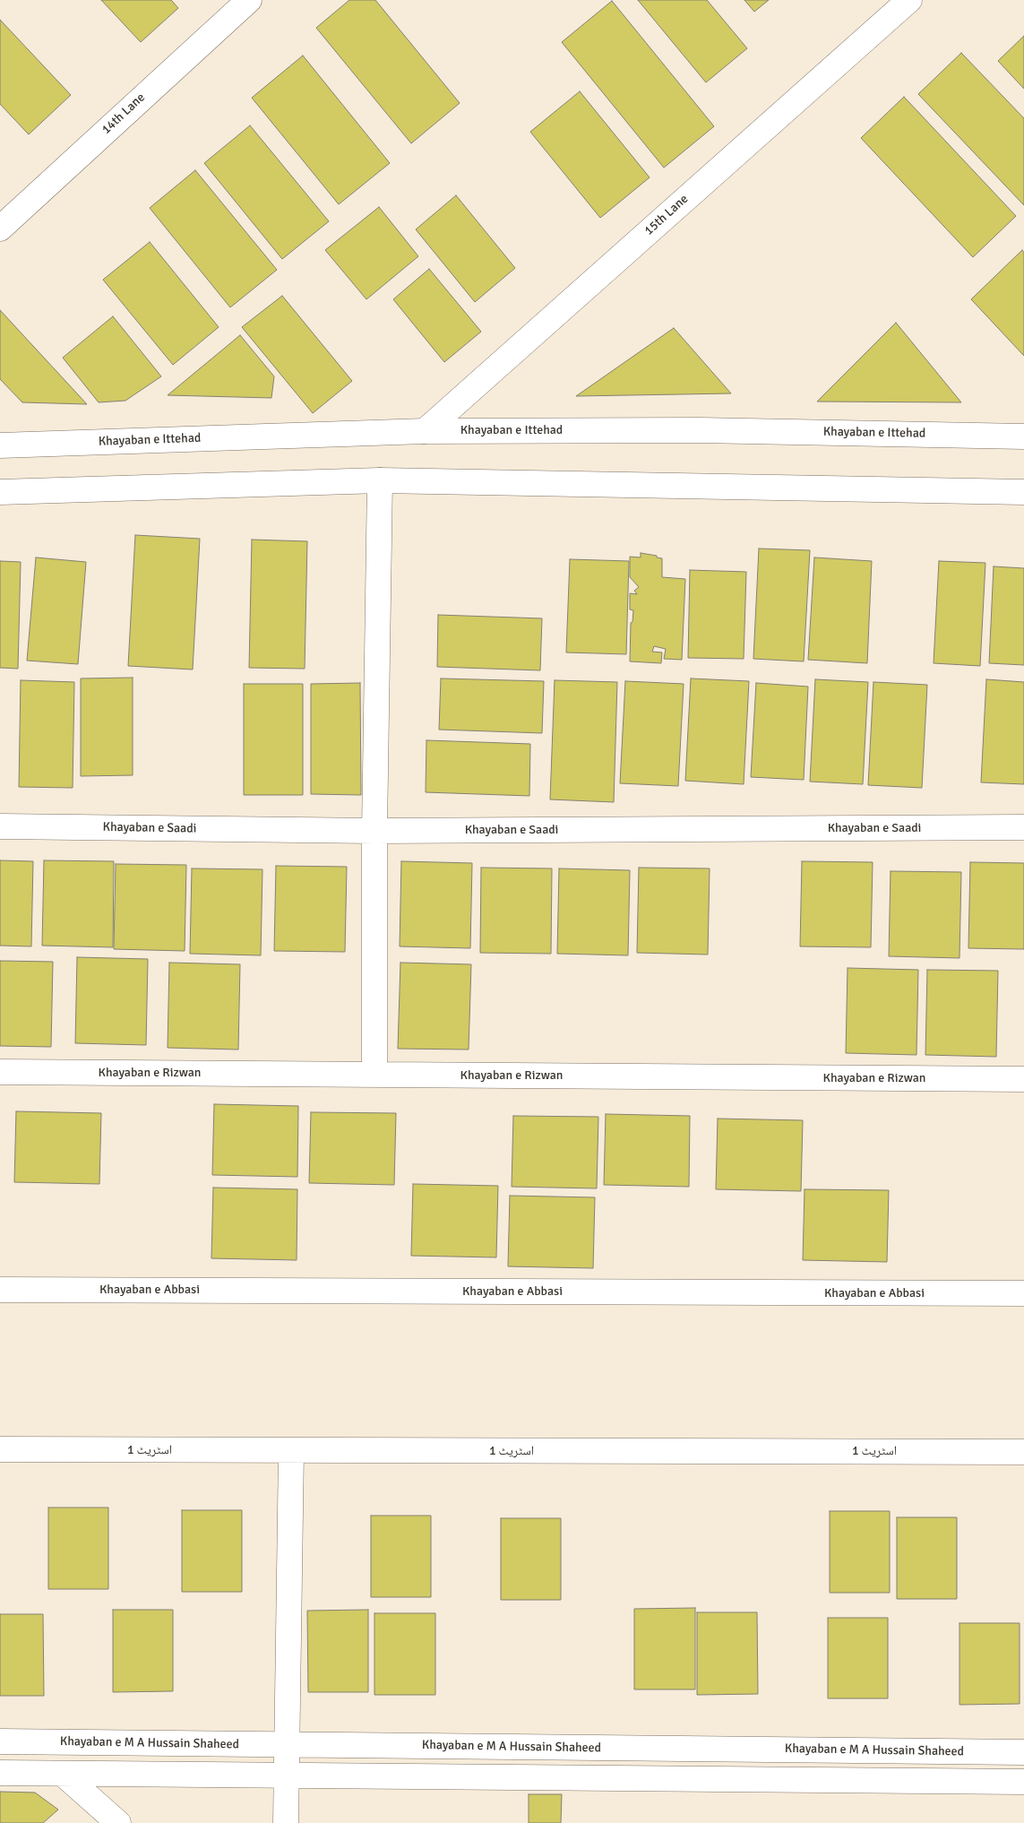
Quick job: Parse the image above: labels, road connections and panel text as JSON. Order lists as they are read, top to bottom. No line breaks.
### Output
{"streets":{"street":["14th Lane","15th Lane","Khayaban e Ittehad","Khayaban e Saadi","Khayaban e Rizwan","Khayaban e Abbasi","اسٹریٹ 1","Khayaban e M A Hussain Shaheed"]},"crossings":[["15th Lane","Khayaban e Ittehad"]]}
